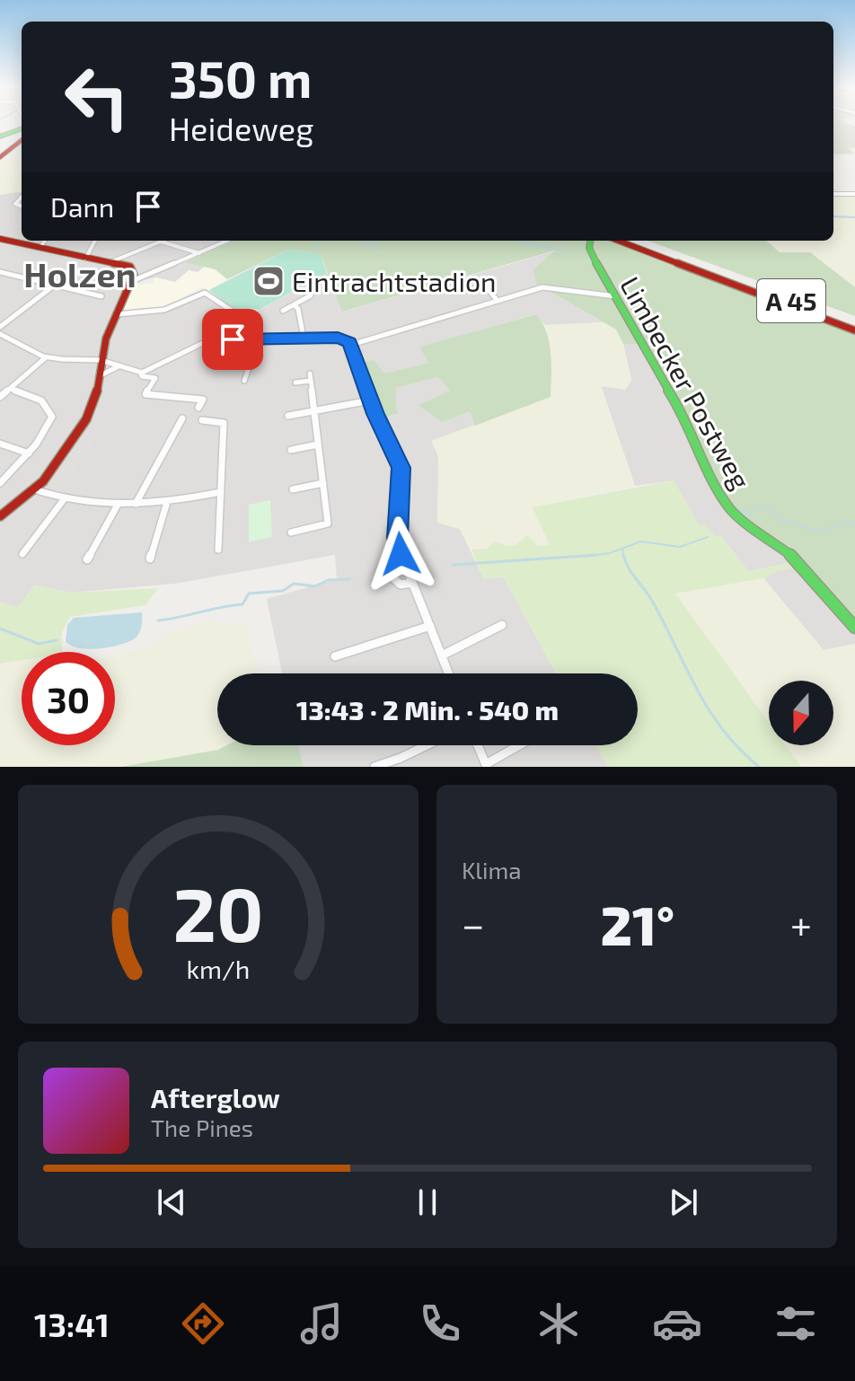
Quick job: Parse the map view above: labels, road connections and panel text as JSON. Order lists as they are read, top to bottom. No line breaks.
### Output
{"streets":{"main road":["A 45","Limbecker Postweg"]},"districts":["Holzen"],"places":{"sports":["Eintrachtstadion"]},"north":"bottom","page":{"turn":["350 m","Heideweg"],"then":"Dann","limit":"30","trip":"13:43 · 2 Min. · 540 m","tile":"Klima","heat":["−","21°","+"],"song":["Afterglow","The Pines"],"tabs":"13:41","gauge":["20","km/h"]}}
